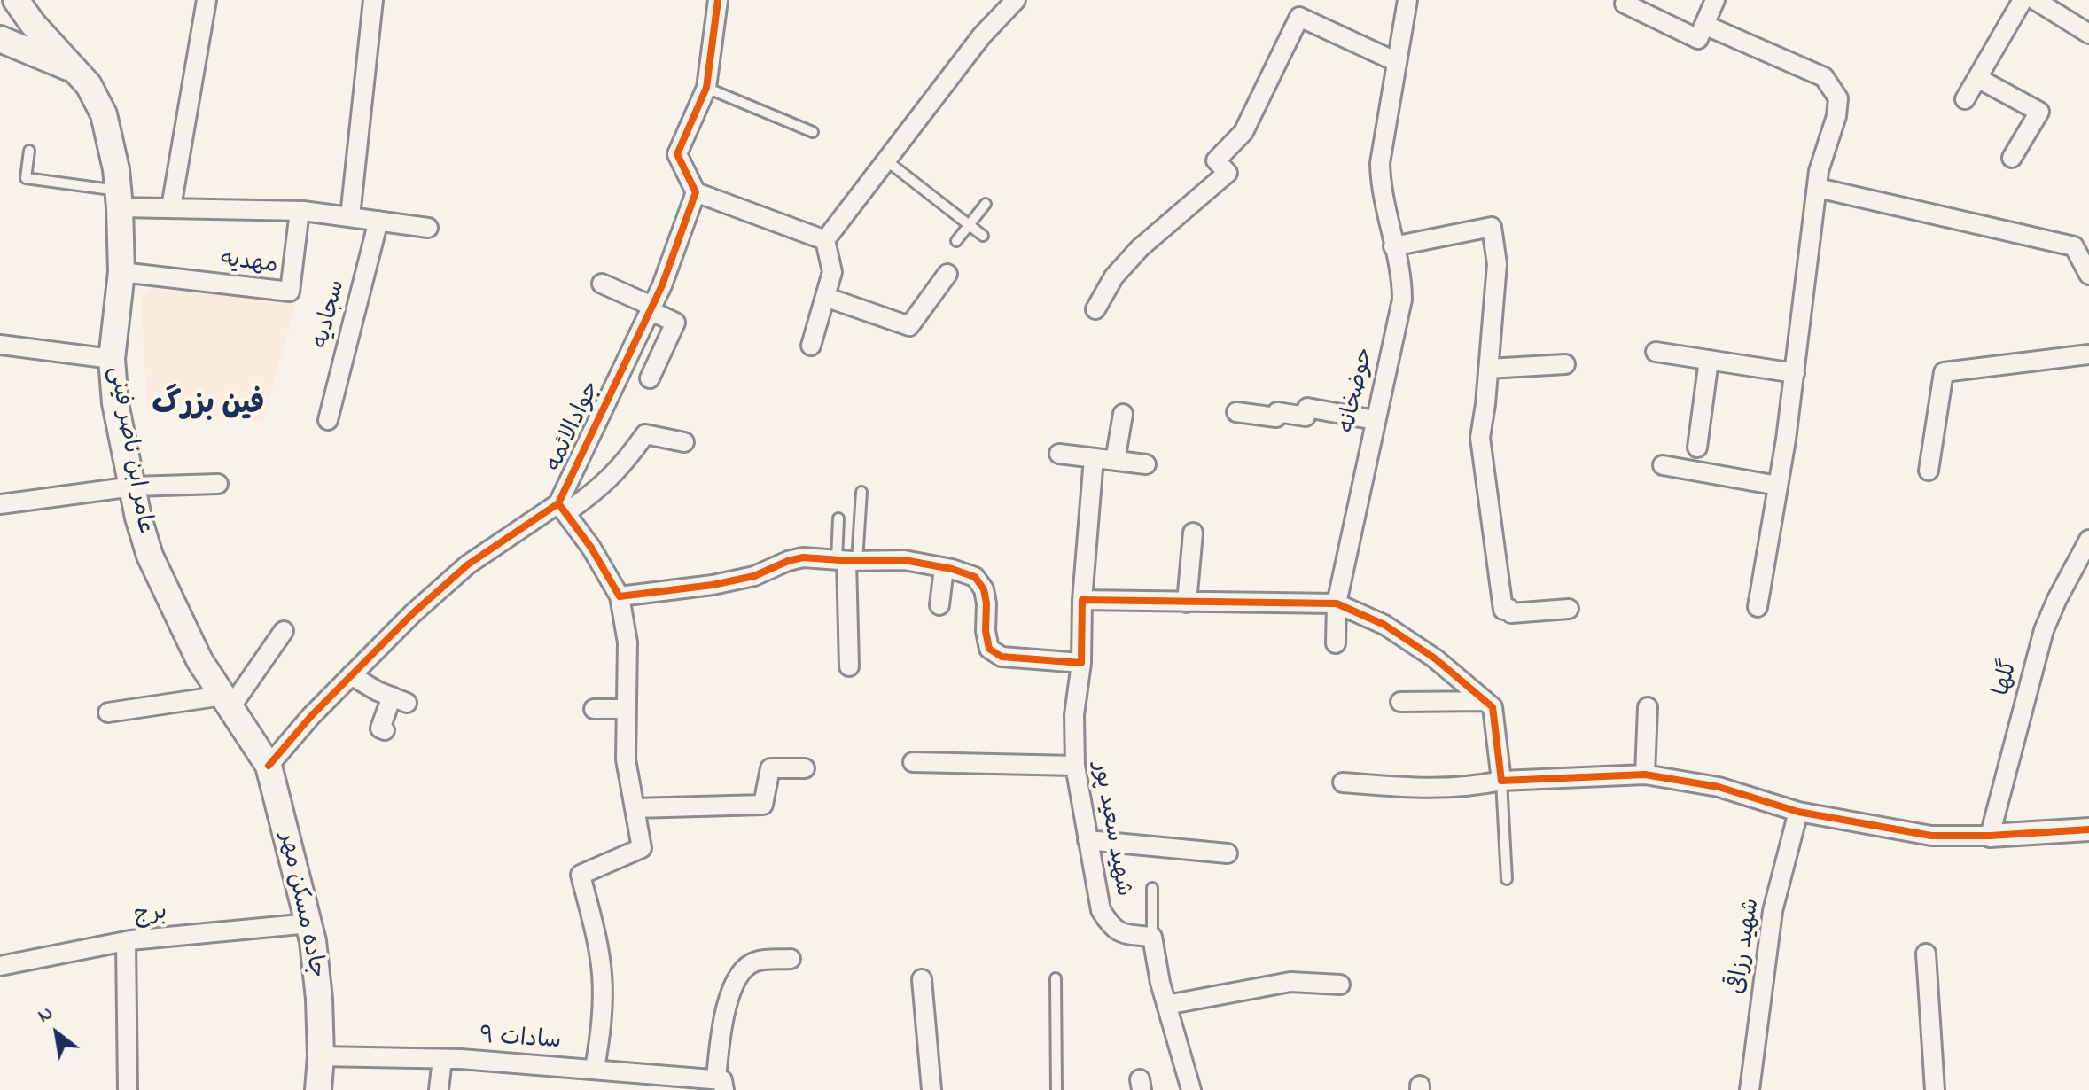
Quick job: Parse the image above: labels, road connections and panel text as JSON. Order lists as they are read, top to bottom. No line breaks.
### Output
{"streets":{"main road":["عامر ابن ناصر فینی","جاده مسکن مهر"],"street":["مهدیه","سجادیه","حوضخانه","جوادالائمه","گلها","شهید سعید پور","برج","شهید رزاقی","سادات ۹"]},"crossings":[["مهدیه","عامر ابن ناصر فینی"],["جوادالائمه","عامر ابن ناصر فینی"],["جوادالائمه","جاده مسکن مهر"],["عامر ابن ناصر فینی","جاده مسکن مهر"],["جاده مسکن مهر","برج"],["جاده مسکن مهر","سادات ۹"]],"districts":["فین بزرگ"],"north":"top left"}
